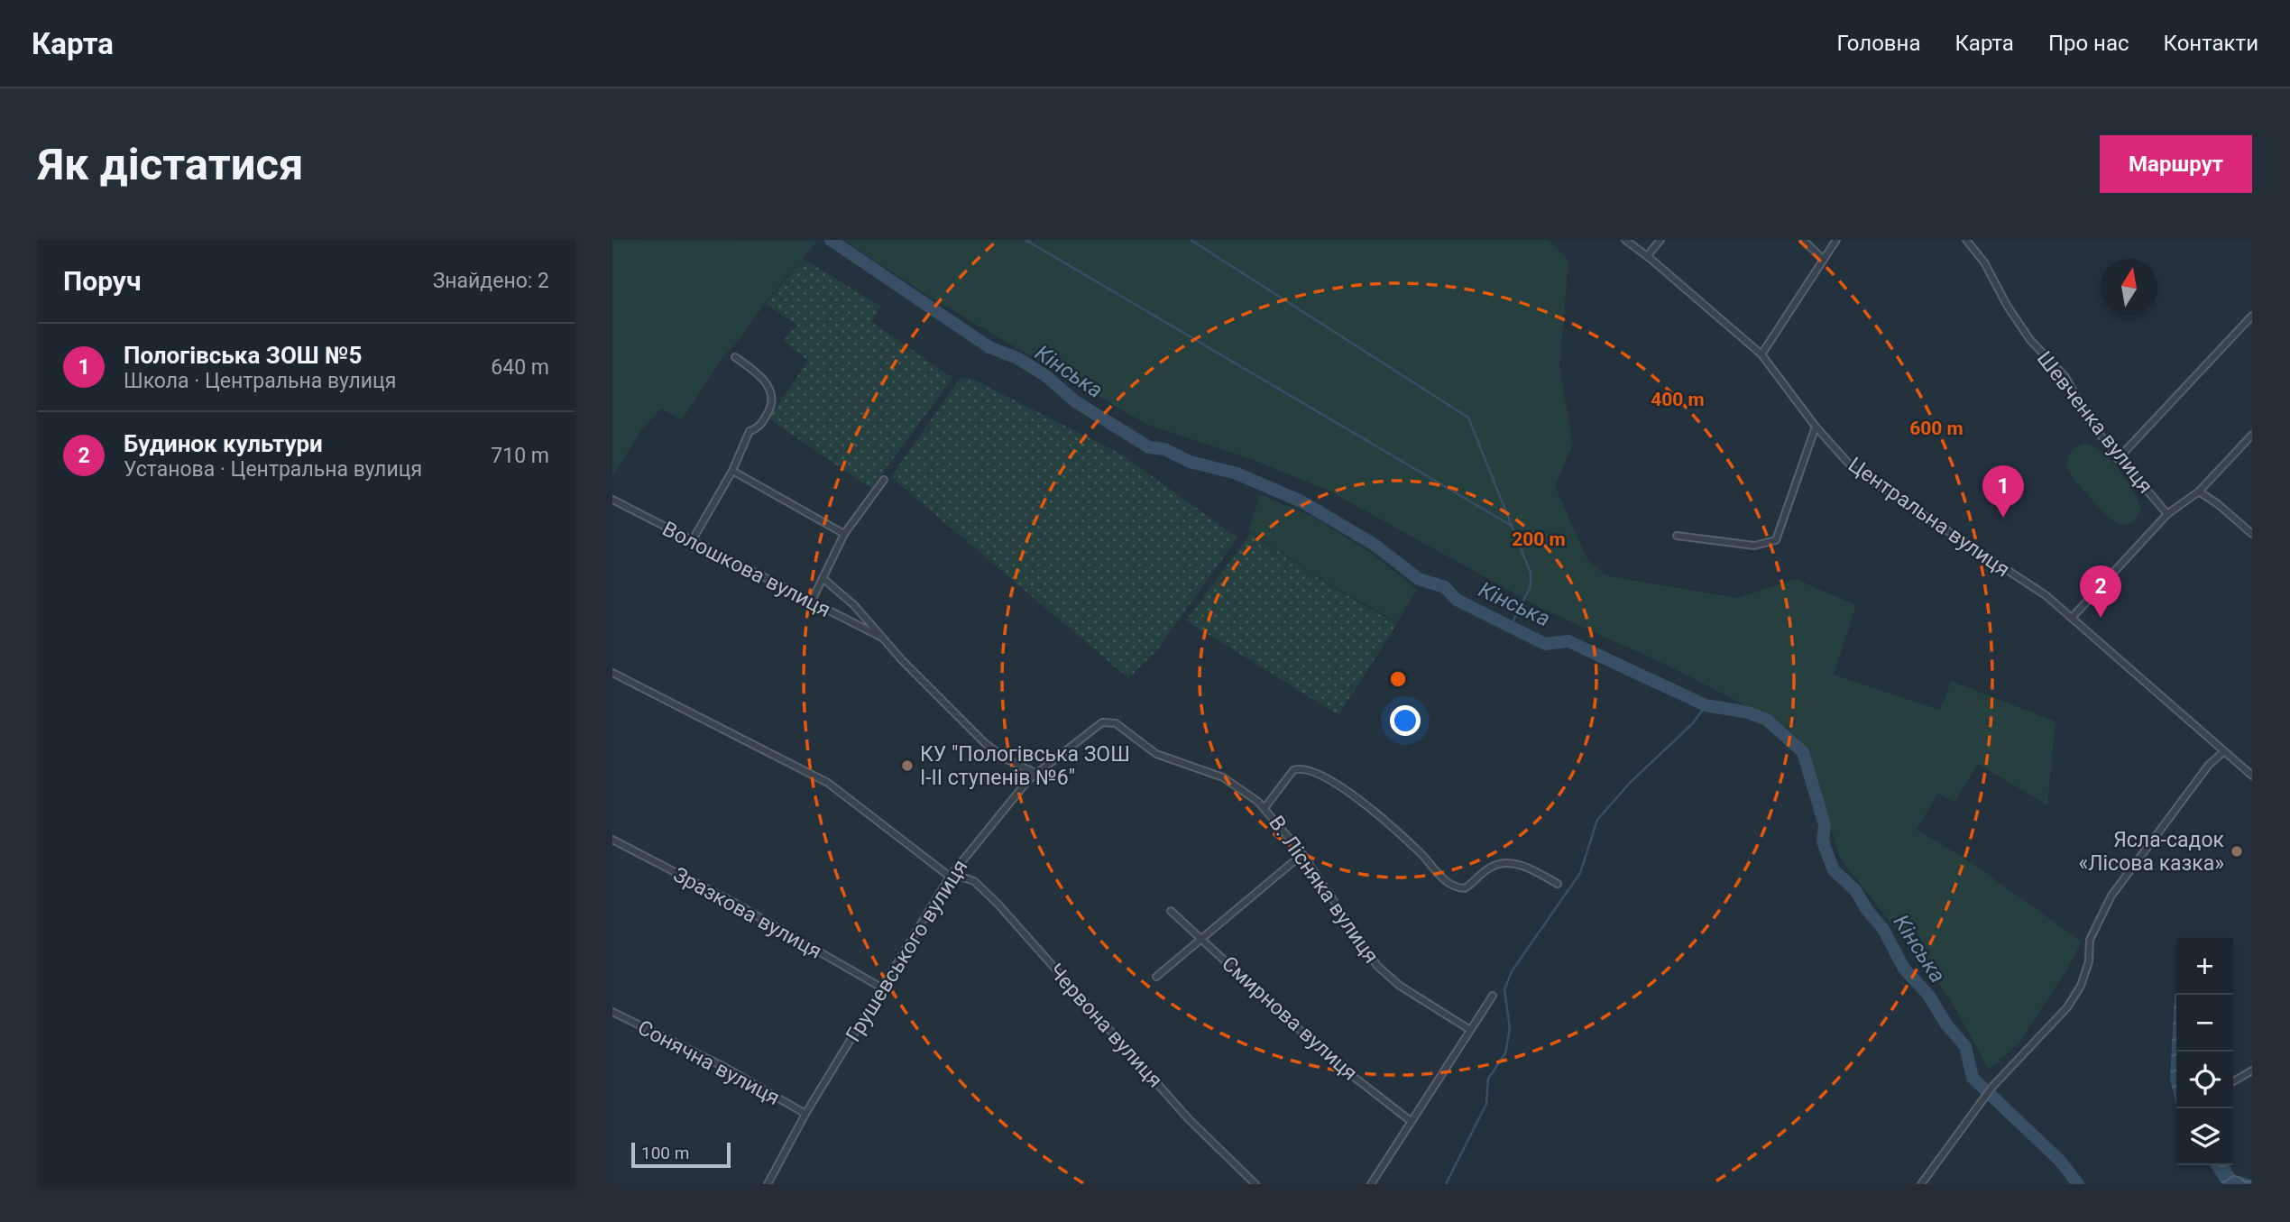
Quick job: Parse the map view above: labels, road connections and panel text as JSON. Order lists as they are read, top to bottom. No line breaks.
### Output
{"streets":{"street":["Шевченка вулиця","Центральна вулиця","Волошкова вулиця","В. Лісняка вулиця","Зразкова вулиця","Грушевського вулиця","Смирнова вулиця","Червона вулиця","Сонячна вулиця"]},"crossings":[["Волошкова вулиця","Грушевського вулиця"],["В. Лісняка вулиця","Грушевського вулиця"],["Зразкова вулиця","Грушевського вулиця"],["Грушевського вулиця","Червона вулиця"],["Грушевського вулиця","Сонячна вулиця"]],"water":["Кінська"],"places":["КУ \"Пологівська ЗОШ І-ІІ ступенів №6\"","Ясла-садок «Лісова казка»"],"scale_bar":"100 m","north":"top","page":{"header":"Карта","nav":["Головна","Карта","Про нас","Контакти"],"buttons":"Маршрут","title":"Як дістатися","heading":["Поруч","Знайдено: 2"],"list":[{"mark":"1","name":"Пологівська ЗОШ №5","note":"Школа · Центральна вулиця","value":"640 m"},{"mark":"2","name":"Будинок культури","note":"Установа · Центральна вулиця","value":"710 m"}],"pins":["1","2"],"map_buttons":["+","−"],"scale":"100 m"},"rings":["400 m","600 m","200 m"]}
